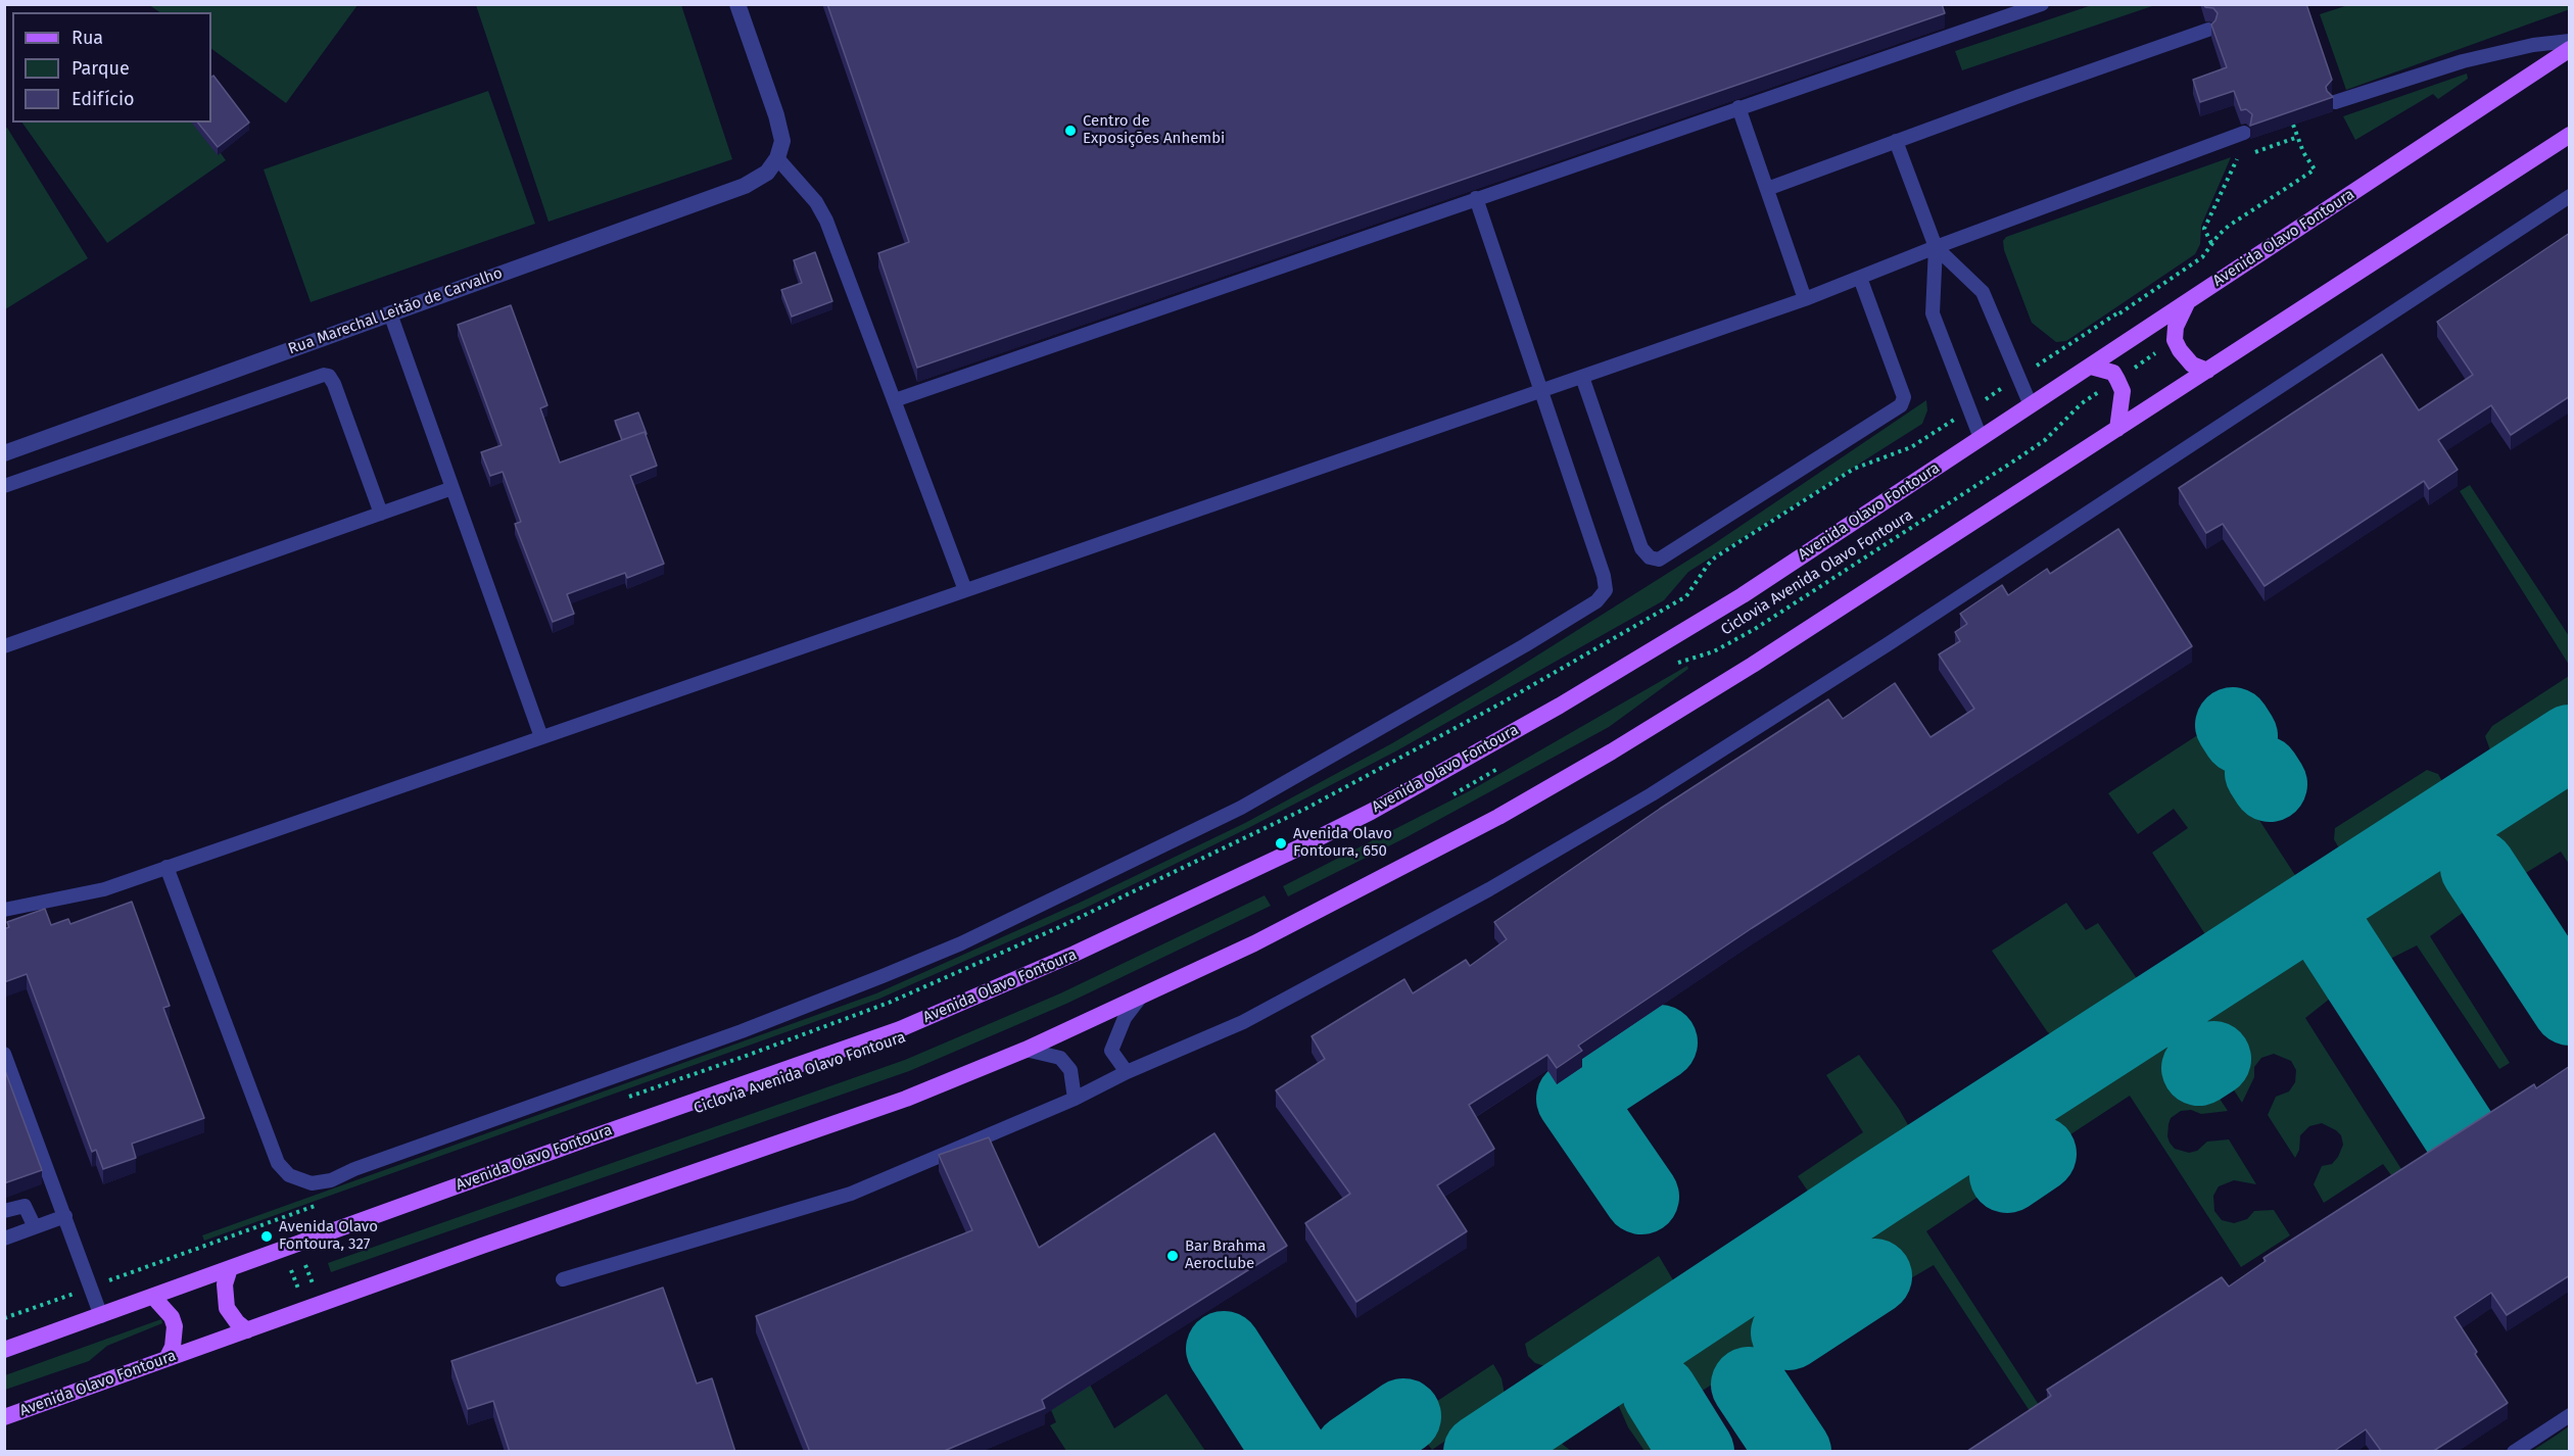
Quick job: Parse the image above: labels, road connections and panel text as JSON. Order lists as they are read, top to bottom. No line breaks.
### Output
{"streets":{"main road":["Avenida Olavo Fontoura"],"street":["Rua Marechal Leitão de Carvalho"],"path":["Ciclovia Avenida Olavo Fontoura"]},"places":["Centro de Exposições Anhembi","Avenida Olavo Fontoura, 650","Avenida Olavo Fontoura, 327","Bar Brahma Aeroclube"],"legend":["Rua","Parque","Edifício"]}
